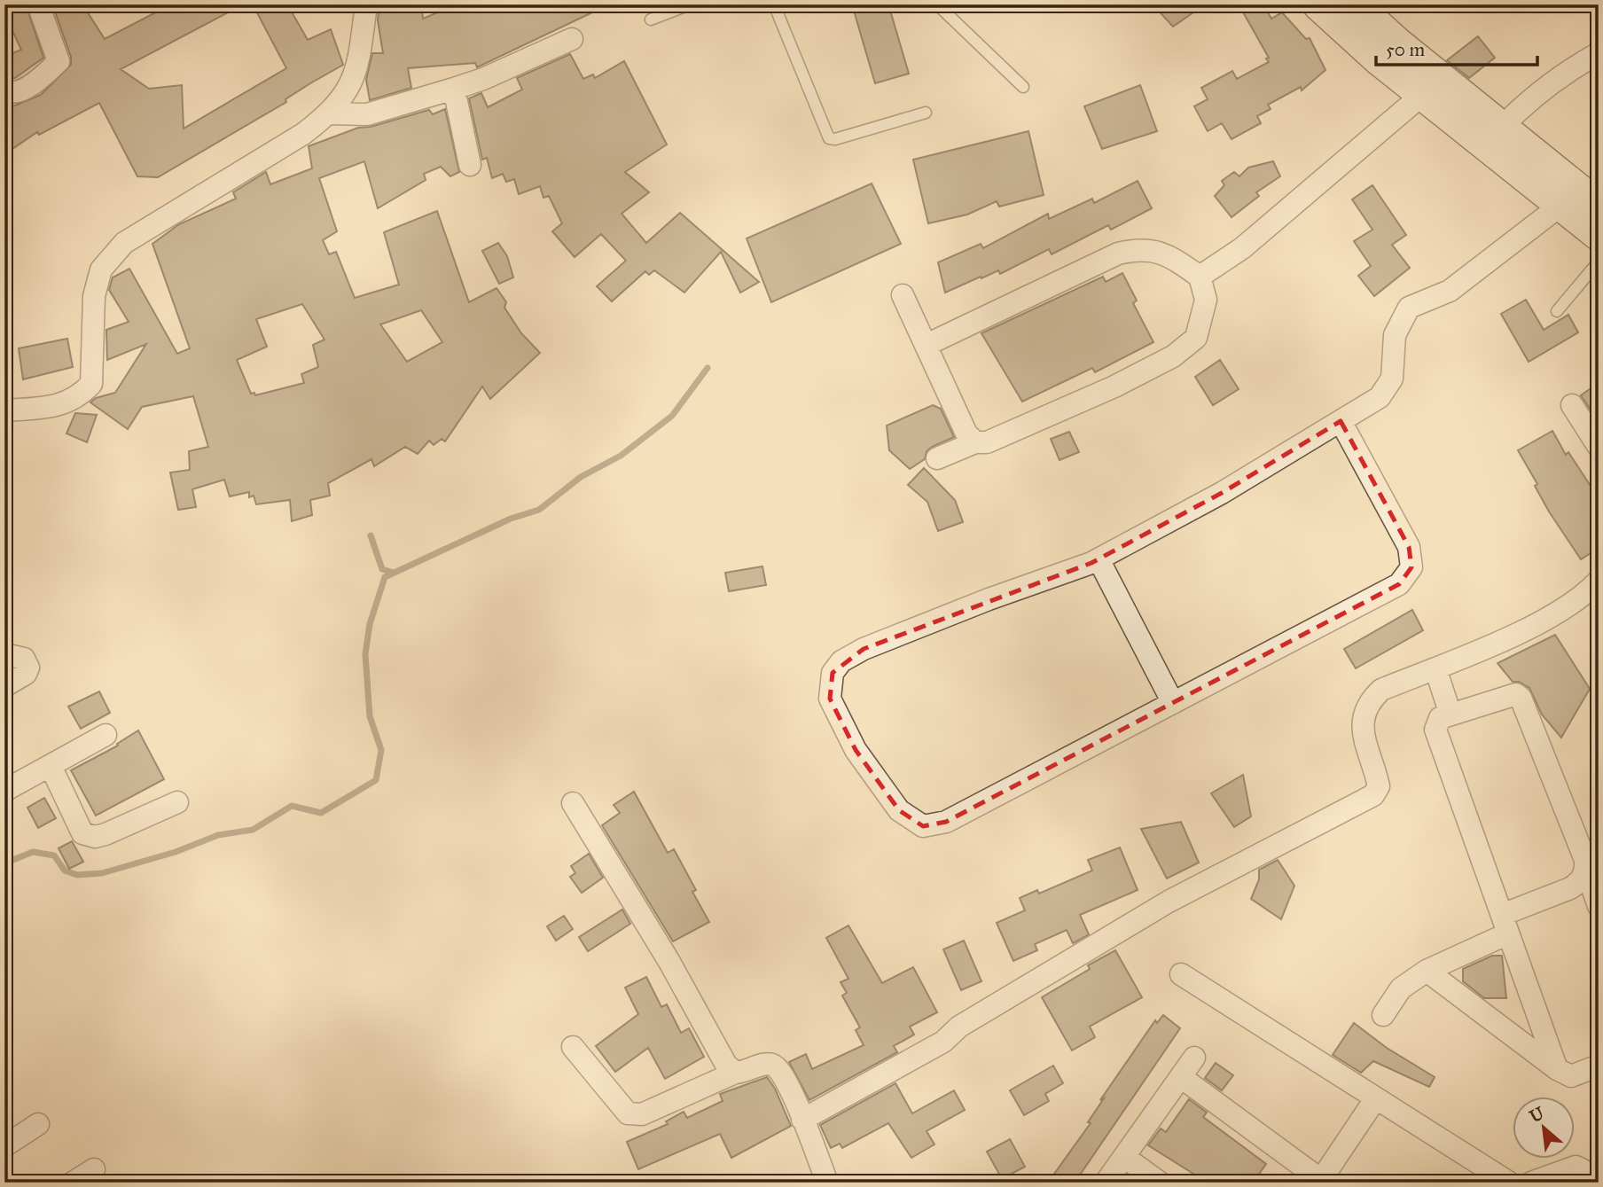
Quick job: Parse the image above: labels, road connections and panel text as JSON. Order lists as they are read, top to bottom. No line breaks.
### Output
{"scale_bar":"50 m","north":"top left"}
